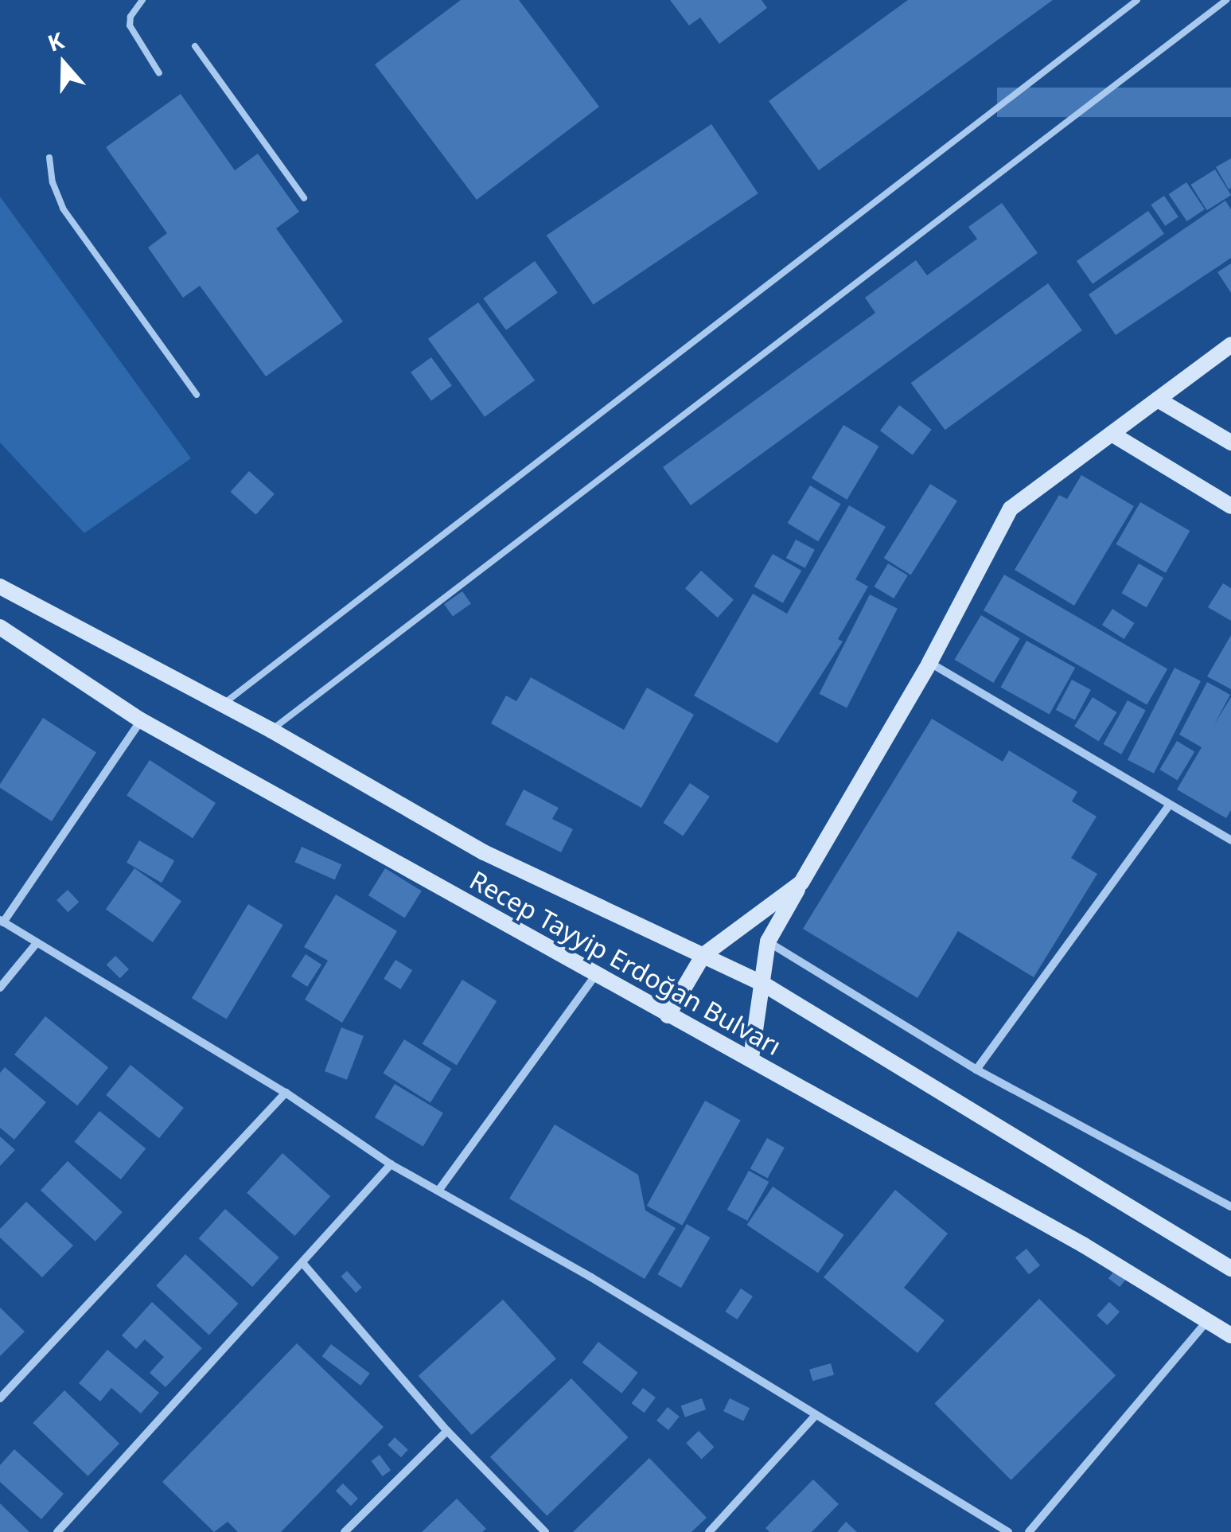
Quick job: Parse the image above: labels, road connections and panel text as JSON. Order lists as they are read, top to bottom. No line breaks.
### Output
{"streets":{"main road":["Recep Tayyip Erdoğan Bulvarı"]},"north":"top"}
